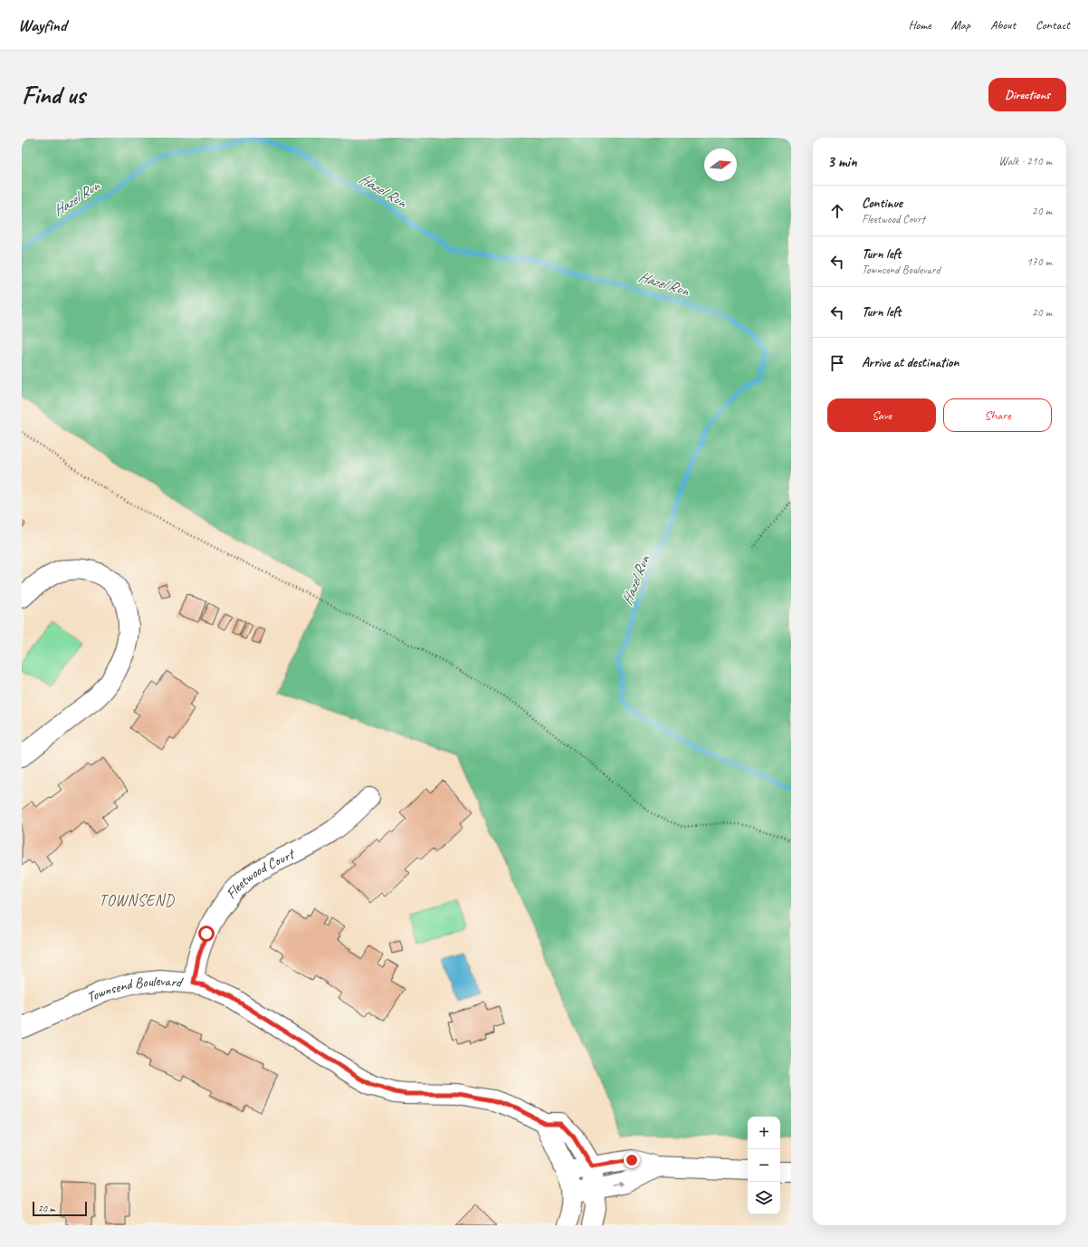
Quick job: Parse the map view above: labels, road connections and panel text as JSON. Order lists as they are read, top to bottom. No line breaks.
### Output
{"streets":{"street":["Fleetwood Court","Townsend Boulevard"]},"crossings":[["Fleetwood Court","Townsend Boulevard"]],"districts":["TOWNSEND"],"water":["Hazel Run"],"scale_bar":"20 m","north":"right","page":{"header":"Wayfind","nav":["Home","Map","About","Contact"],"buttons":["Directions",["Save","Share"]],"title":"Find us","heading":["3 min","Walk · 210 m"],"list":[["Continue","Fleetwood Court","20 m"],["Turn left","Townsend Boulevard","170 m"],["Turn left","20 m"],"Arrive at destination"],"map_buttons":["+","−"],"scale":"20 m"}}
